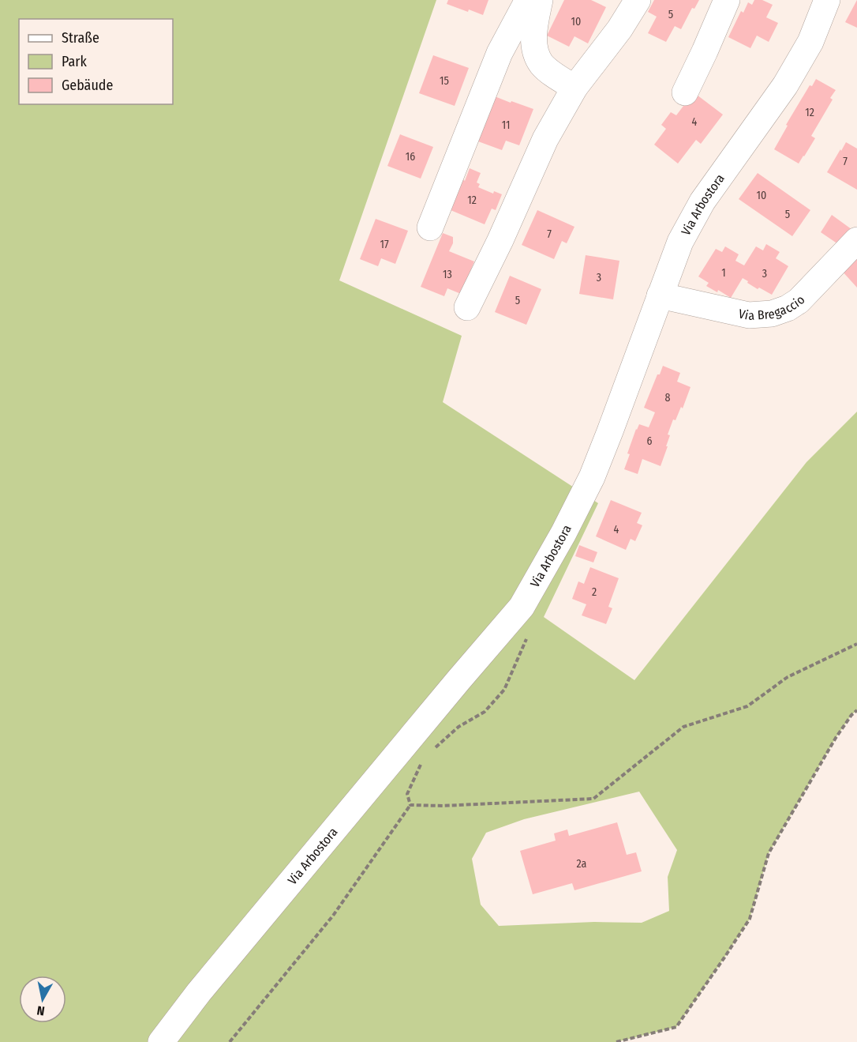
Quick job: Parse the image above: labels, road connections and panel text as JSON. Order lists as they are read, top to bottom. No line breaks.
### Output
{"streets":{"street":["Via Arbostora","Via Bregaccio"]},"crossings":[["Via Arbostora","Via Bregaccio"]],"house_numbers":["5","10","15","12","4","11","16","7","10","12","5","7","17","1","3","13","3","5","8","6","4","2","2a"],"legend":["Straße","Park","Gebäude"],"north":"bottom"}
